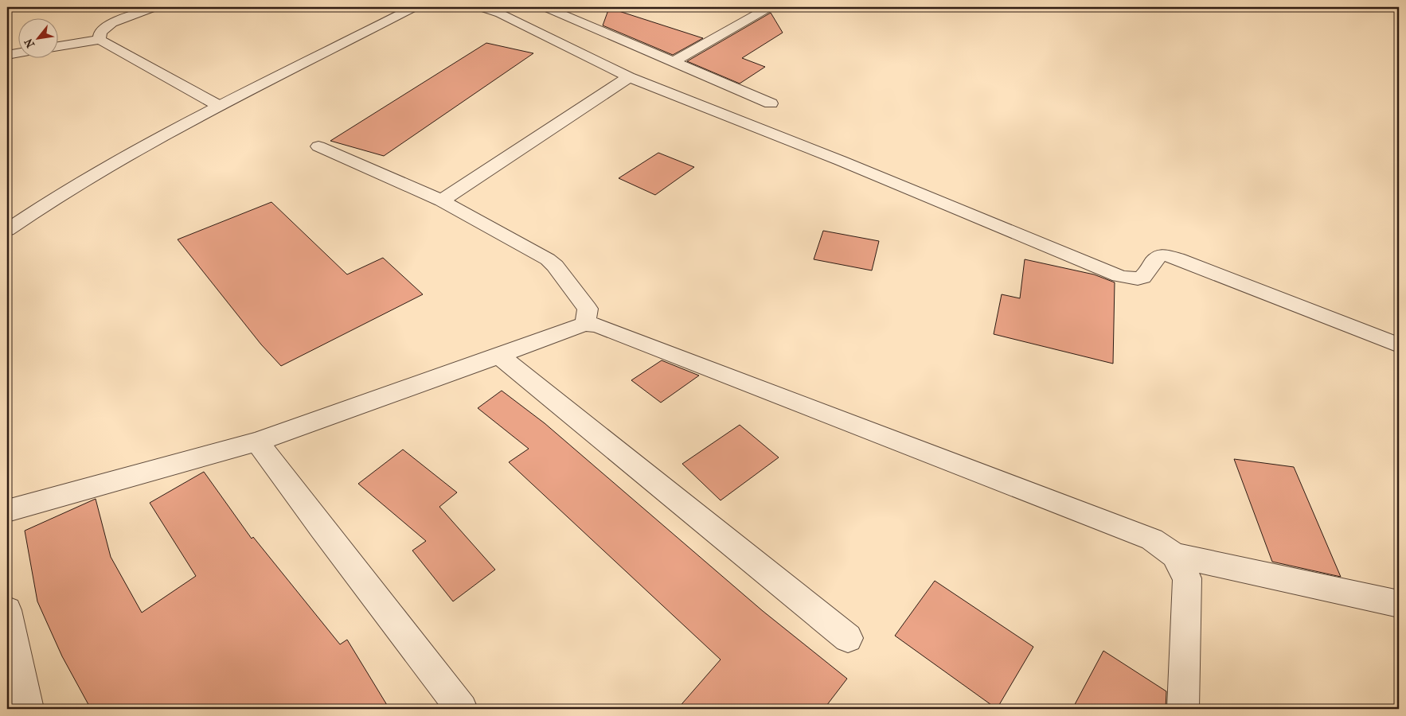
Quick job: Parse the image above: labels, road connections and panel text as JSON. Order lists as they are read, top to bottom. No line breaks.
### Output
{"north":"bottom left"}
